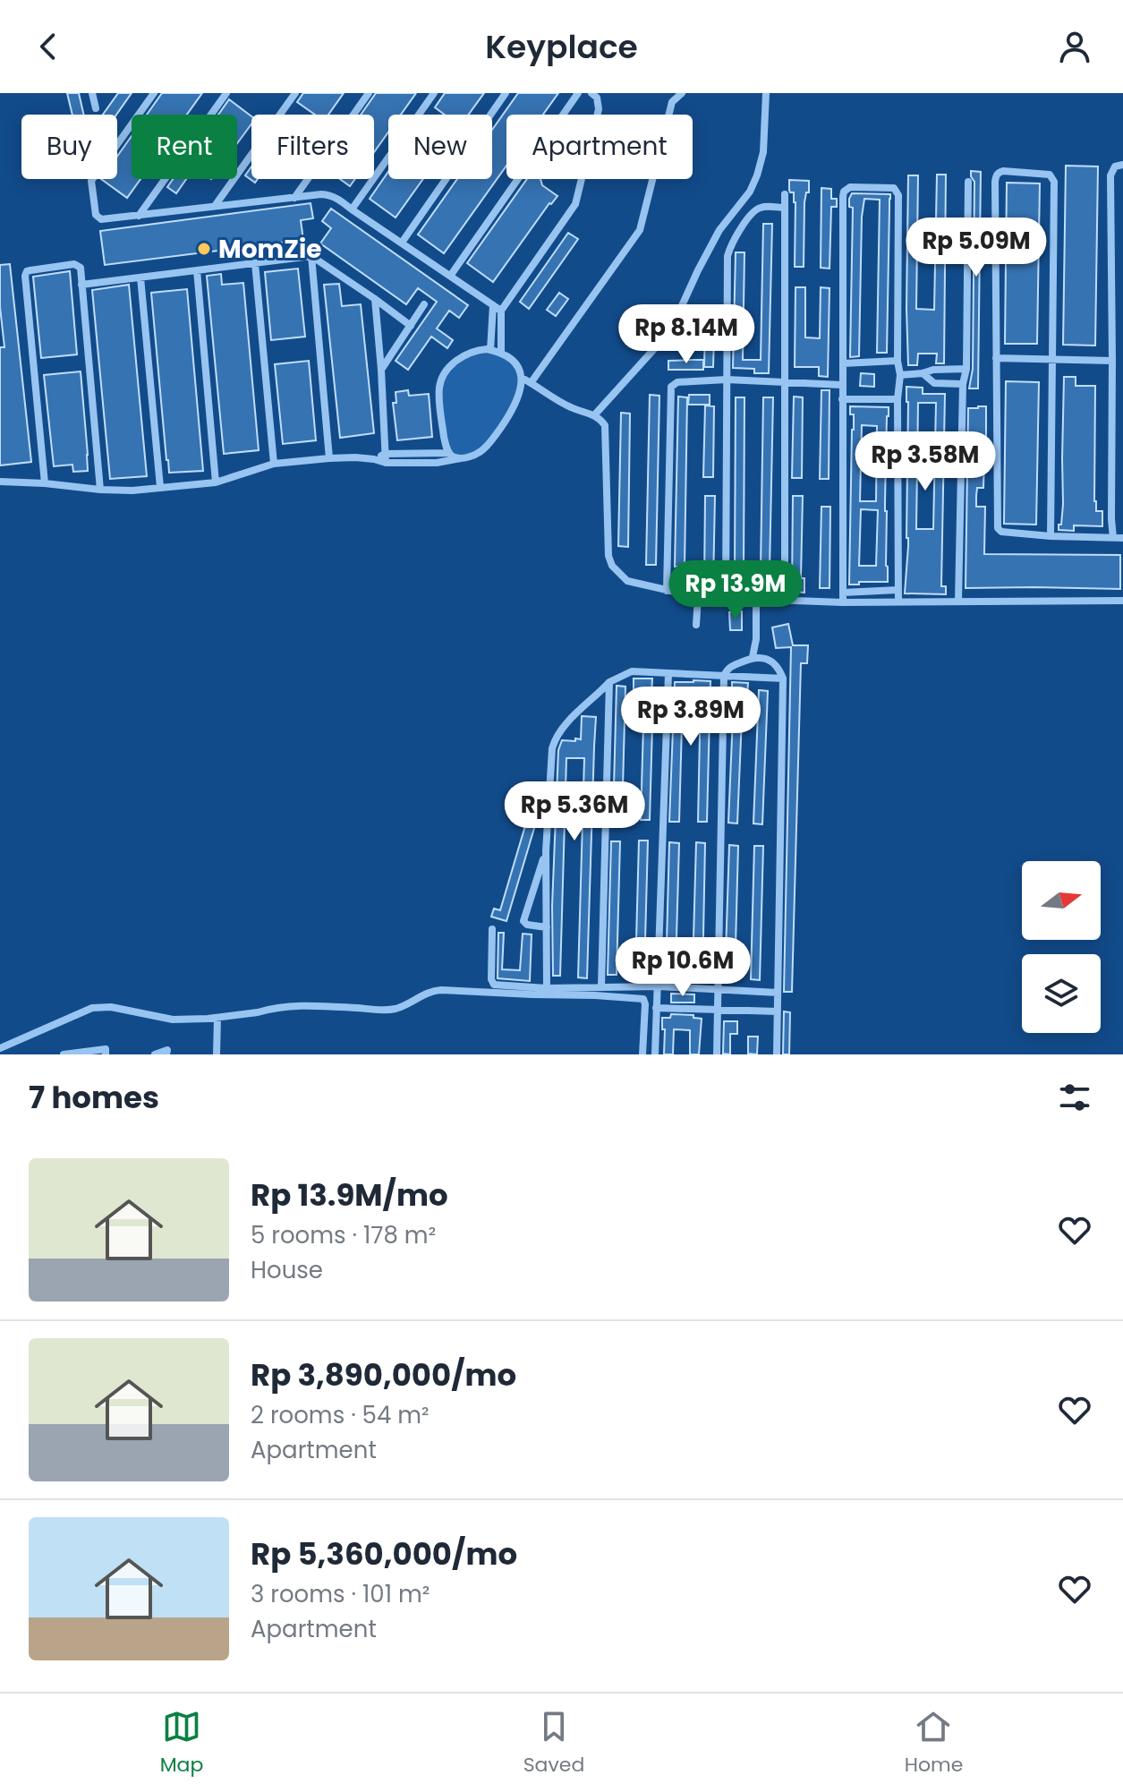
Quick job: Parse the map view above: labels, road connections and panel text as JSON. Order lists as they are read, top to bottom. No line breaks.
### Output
{"places":["MomZie"],"north":"right","page":{"header":"Keyplace","chip":["Buy","Rent","Filters","New","Apartment"],"price":["Rp 5.09M","Rp 8.14M","Rp 3.58M","Rp 13.9M","Rp 3.89M","Rp 5.36M","Rp 10.6M"],"heading":"7 homes","list":[{"name":"Rp 13.9M/mo","note":"5 rooms · 178 m² · House"},{"name":"Rp 3,890,000/mo","note":"2 rooms · 54 m² · Apartment"},{"name":"Rp 5,360,000/mo","note":"3 rooms · 101 m² · Apartment"}],"tabs":["Map","Saved","Home"]}}
